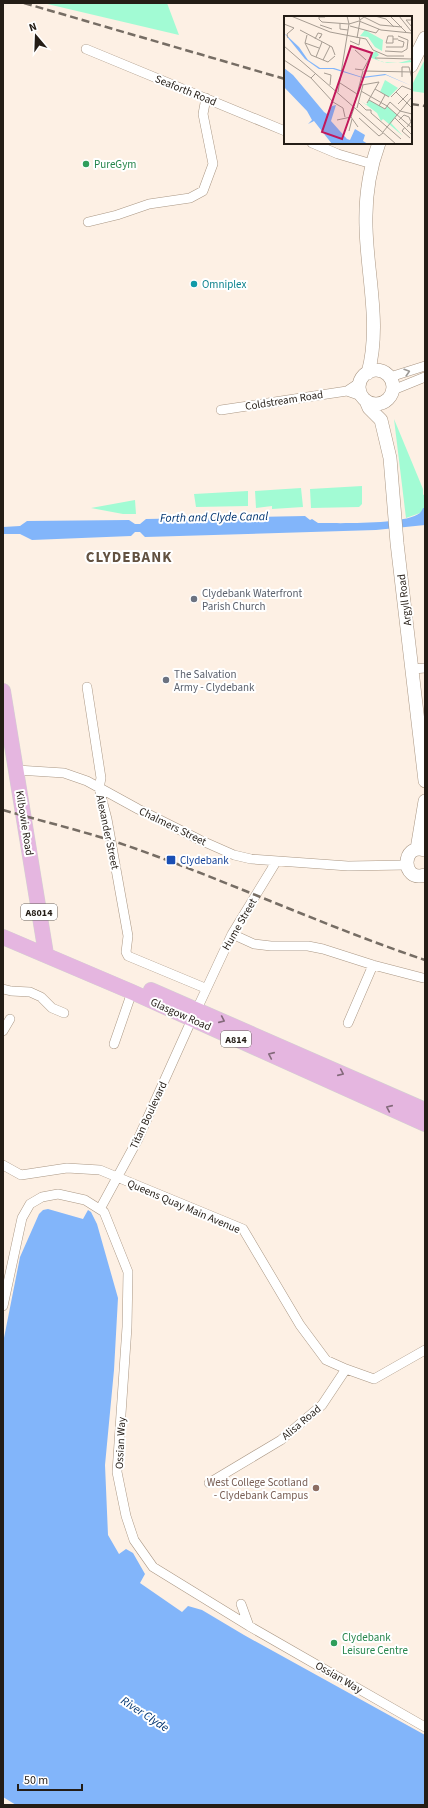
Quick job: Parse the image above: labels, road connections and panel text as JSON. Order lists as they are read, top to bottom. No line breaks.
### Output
{"streets":{"main road":["Kilbowie Road","A8014","Glasgow Road","A814"],"street":["Seaforth Road","Coldstream Road","Argyll Road","Chalmers Street","Alexander Street","Hume Street","Titan Boulevard","Queens Quay Main Avenue","Alisa Road","Ossian Way"]},"crossings":[["Coldstream Road","Argyll Road"],["Kilbowie Road","Chalmers Street"],["Kilbowie Road","Glasgow Road"],["Kilbowie Road","A814"],["Chalmers Street","Alexander Street"],["Chalmers Street","Hume Street"],["Alexander Street","Hume Street"],["Hume Street","Glasgow Road"],["Hume Street","Titan Boulevard"],["Glasgow Road","A814"],["Glasgow Road","Titan Boulevard"],["Titan Boulevard","Queens Quay Main Avenue"],["Titan Boulevard","Ossian Way"],["Queens Quay Main Avenue","Alisa Road"]],"districts":["CLYDEBANK"],"water":["Forth and Clyde Canal","River Clyde"],"places":{"other":["PureGym","Omniplex","Clydebank Waterfront Parish Church","The Salvation Army - Clydebank","West College Scotland - Clydebank Campus","Clydebank Leisure Centre"],"transit":["Clydebank"]},"scale_bar":"50 m","north":"top"}
